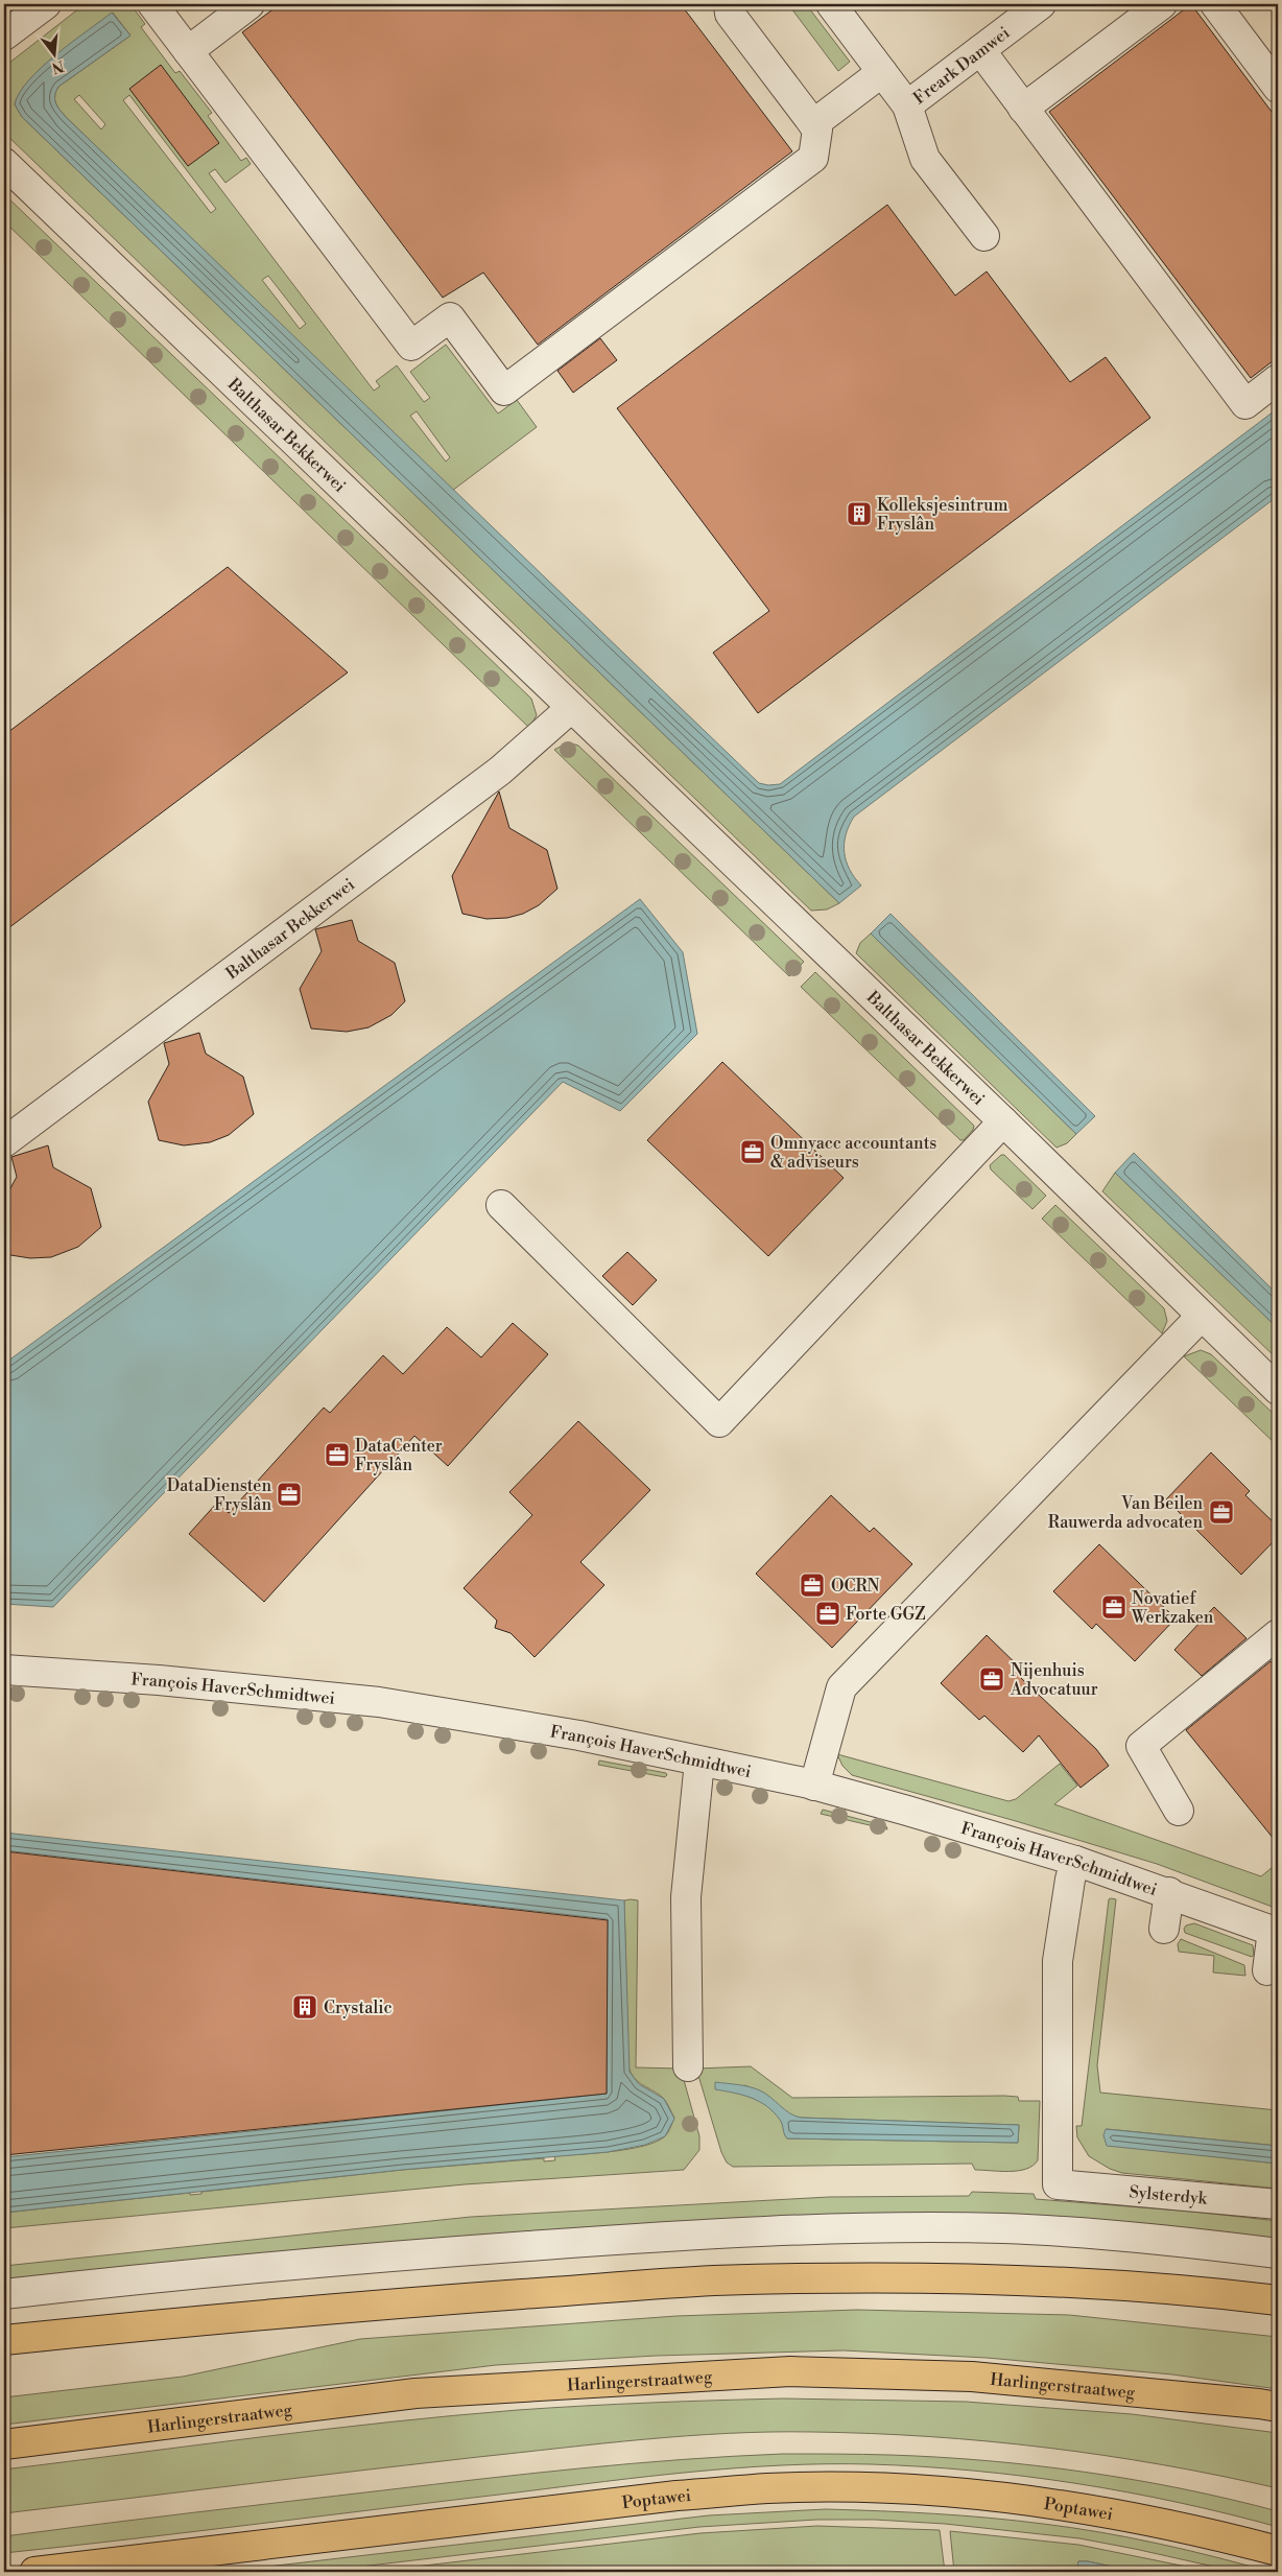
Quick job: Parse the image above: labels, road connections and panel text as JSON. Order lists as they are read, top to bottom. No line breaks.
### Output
{"streets":{"main road":["Harlingerstraatweg","Poptawei"],"street":["Freark Damwei","Balthasar Bekkerwei","François HaverSchmidtwei","Sylsterdyk"]},"crossings":[["François HaverSchmidtwei","Sylsterdyk"]],"places":{"building":["Kolleksjesintrum Fryslân","Crystalic"],"office":["Omnyacc accountants & adviseurs","DataCenter Fryslân","DataDiensten Fryslân","Van Beilen Rauwerda advocaten","OCRN","Novatief Werkzaken","Forte GGZ","Nijenhuis Advocatuur"]},"north":"bottom"}
